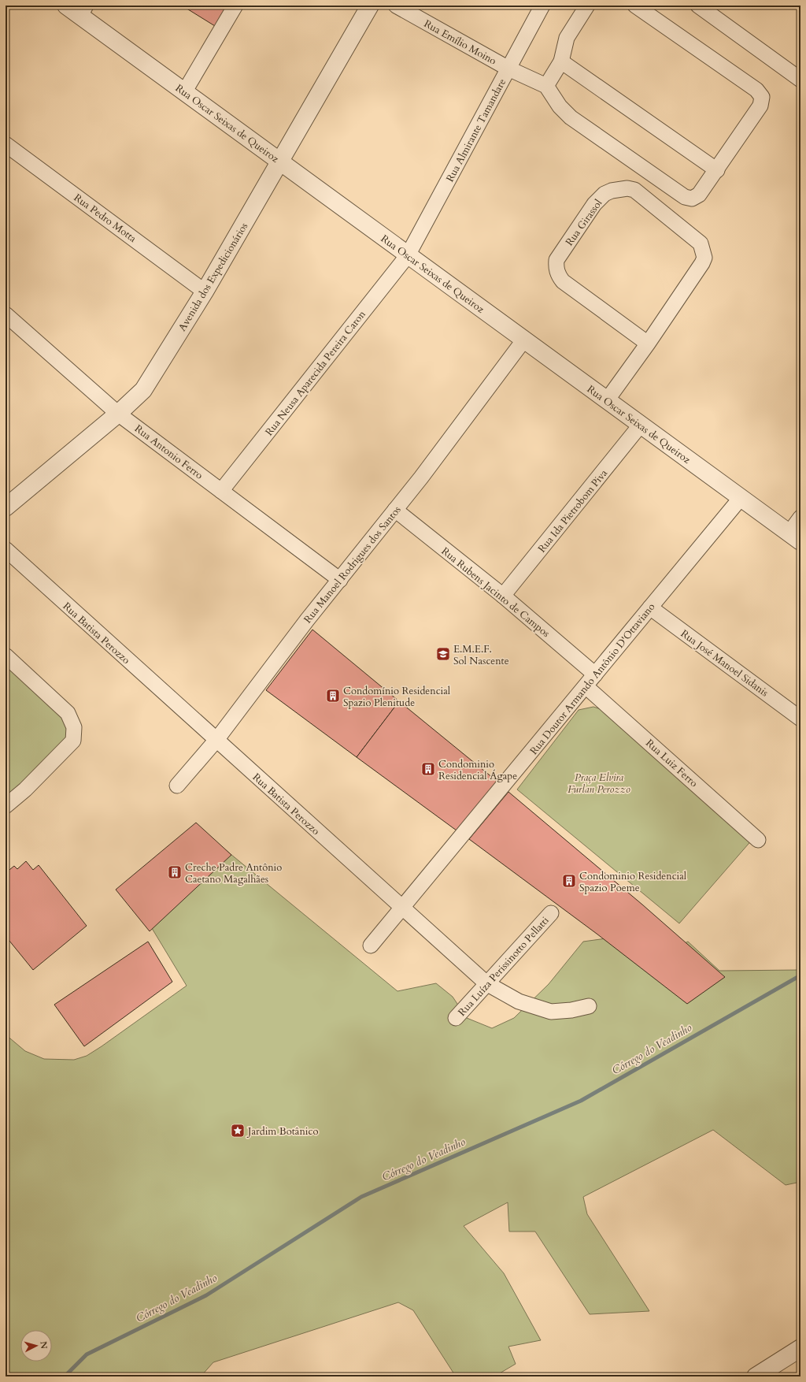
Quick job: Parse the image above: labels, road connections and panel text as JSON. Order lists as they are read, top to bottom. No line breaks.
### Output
{"streets":{"street":["Rua Emílio Moino","Rua Oscar Seixas de Queiroz","Rua Almirante Tamandare","Rua Pedro Motta","Rua Girassol","Avenida dos Expedicionários","Rua Neusa Aparecida Pereira Caron","Rua Antonio Ferro","Rua Ida Pietrobom Piva","Rua Manoel Rodrigues dos Santos","Rua Rubens Jacinto de Campos","Rua Batista Perozzo","Rua José Manoel Sidanis","Rua Doutor Armando Antônio D'Ottaviano","Rua Luiz Ferro","Rua Luíza Perissinotto Pellatti"]},"crossings":[["Rua Emílio Moino","Rua Almirante Tamandare"],["Rua Oscar Seixas de Queiroz","Rua Almirante Tamandare"],["Rua Oscar Seixas de Queiroz","Rua Girassol"],["Rua Oscar Seixas de Queiroz","Avenida dos Expedicionários"],["Rua Oscar Seixas de Queiroz","Rua Neusa Aparecida Pereira Caron"],["Rua Oscar Seixas de Queiroz","Rua Ida Pietrobom Piva"],["Rua Oscar Seixas de Queiroz","Rua Manoel Rodrigues dos Santos"],["Rua Oscar Seixas de Queiroz","Rua Doutor Armando Antônio D'Ottaviano"],["Rua Almirante Tamandare","Rua Neusa Aparecida Pereira Caron"],["Rua Pedro Motta","Avenida dos Expedicionários"],["Avenida dos Expedicionários","Rua Antonio Ferro"],["Rua Neusa Aparecida Pereira Caron","Rua Antonio Ferro"],["Rua Antonio Ferro","Rua Manoel Rodrigues dos Santos"],["Rua Ida Pietrobom Piva","Rua Rubens Jacinto de Campos"],["Rua Manoel Rodrigues dos Santos","Rua Rubens Jacinto de Campos"],["Rua Manoel Rodrigues dos Santos","Rua Batista Perozzo"],["Rua Rubens Jacinto de Campos","Rua Doutor Armando Antônio D'Ottaviano"],["Rua Rubens Jacinto de Campos","Rua Luiz Ferro"],["Rua Batista Perozzo","Rua Doutor Armando Antônio D'Ottaviano"],["Rua Batista Perozzo","Rua Luíza Perissinotto Pellatti"],["Rua José Manoel Sidanis","Rua Doutor Armando Antônio D'Ottaviano"],["Rua Doutor Armando Antônio D'Ottaviano","Rua Luiz Ferro"]],"water":["Córrego do Veadinho"],"parks":["Praça Elvira Furlan Perozzo"],"places":{"school or university":["E.M.E.F. Sol Nascente"],"building":["Condomínio Residencial Spazio Plenitude","Condominio Residencial Ágape","Creche Padre Antônio Caetano Magalhães","Condominio Residencial Spazio Poeme"],"place":["Jardim Botânico"]},"north":"right"}
